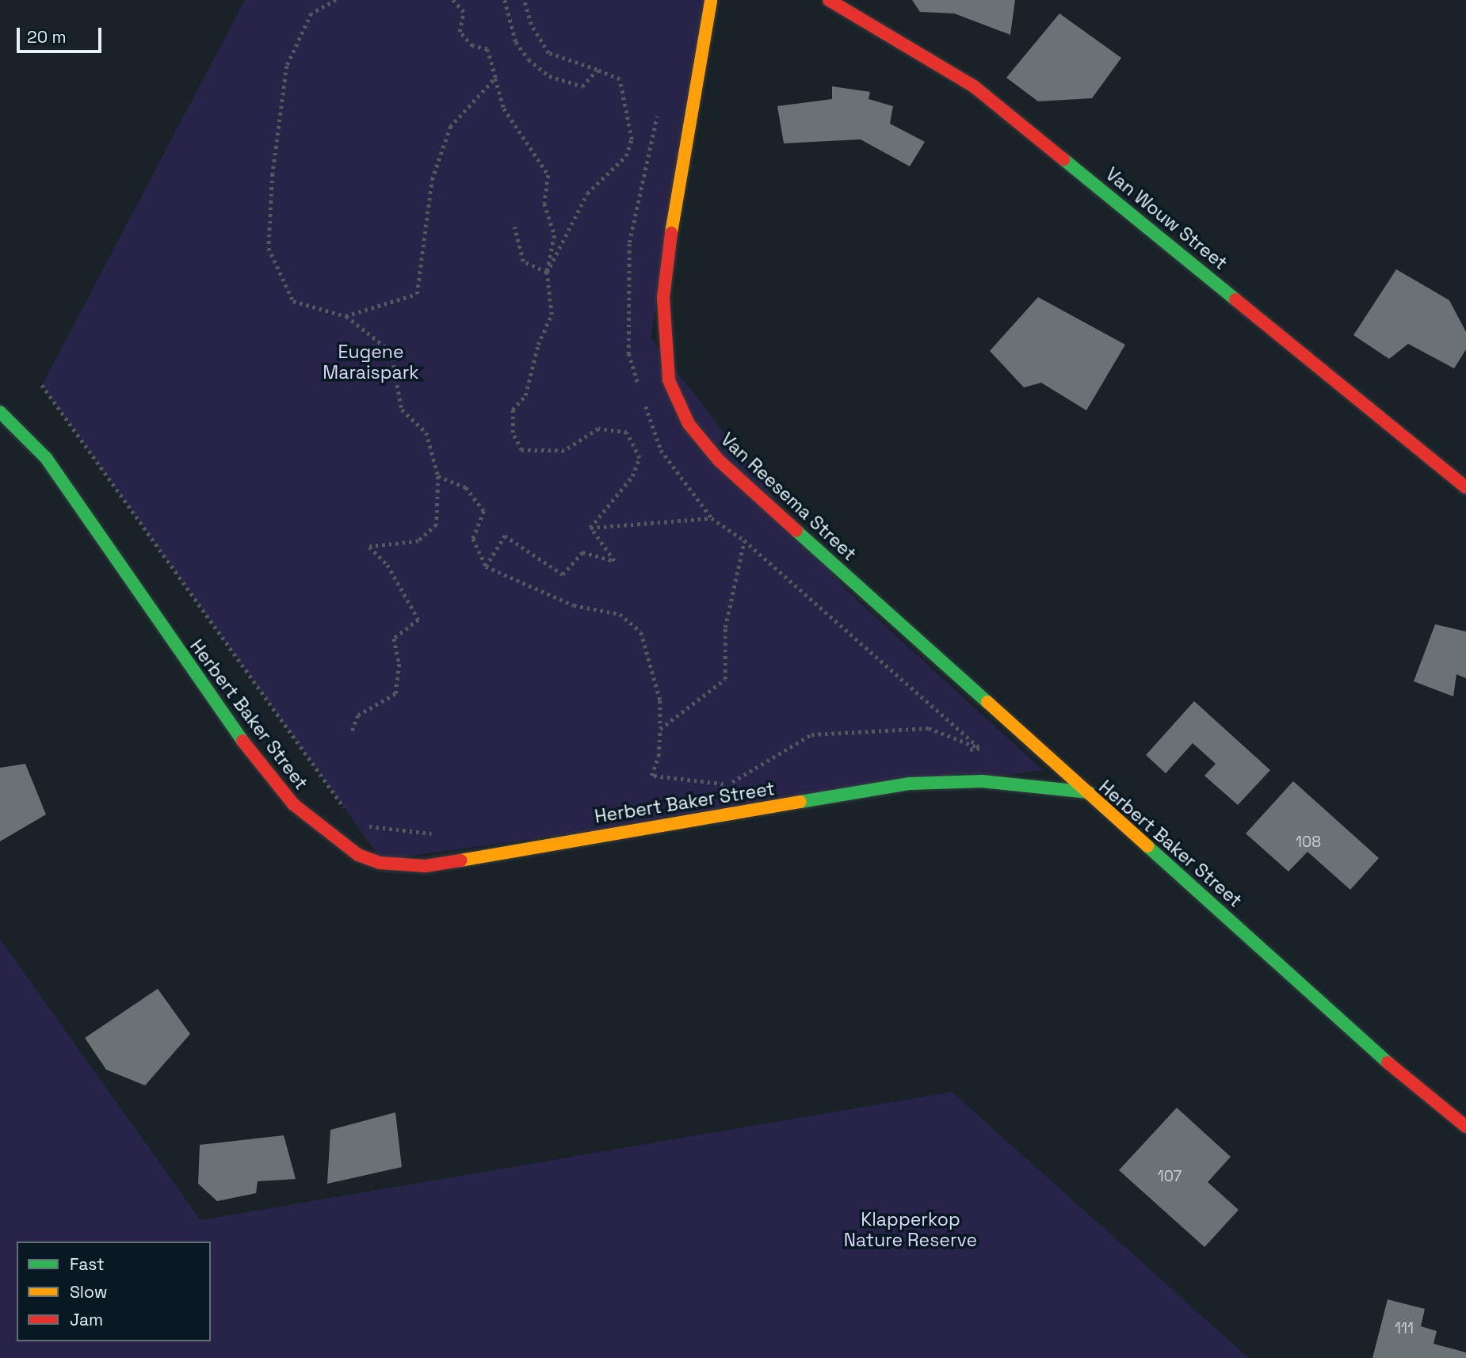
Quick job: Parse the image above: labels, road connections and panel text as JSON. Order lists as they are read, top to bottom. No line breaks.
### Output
{"streets":{"street":["Van Wouw Street","Van Reesema Street","Herbert Baker Street"]},"crossings":[["Van Reesema Street","Herbert Baker Street"]],"parks":["Eugene Maraispark","Klapperkop Nature Reserve"],"house_numbers":["108","107","111"],"legend":["Fast","Slow","Jam"],"scale_bar":"20 m"}
